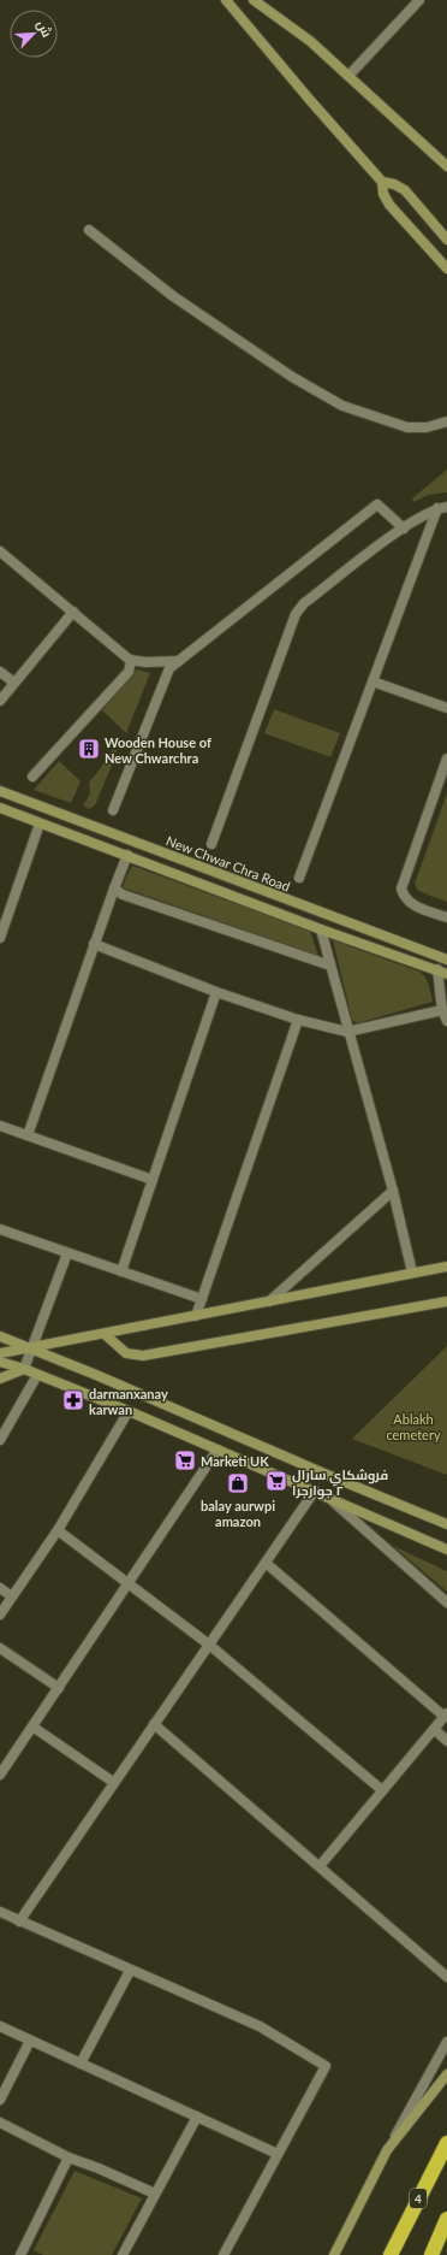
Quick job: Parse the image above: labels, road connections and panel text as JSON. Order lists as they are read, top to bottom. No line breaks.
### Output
{"streets":{"highway":["4"],"street":["New Chwar Chra Road"]},"parks":["Ablakh cemetery"],"places":{"building":["Wooden House of New Chwarchra"],"pharmacy":["darmanxanay karwan"],"supermarket":["Marketi UK","فروشكاي سارال ٢ جوارجرا"],"shop":["balay aurwpi amazon"]},"north":"top right"}
